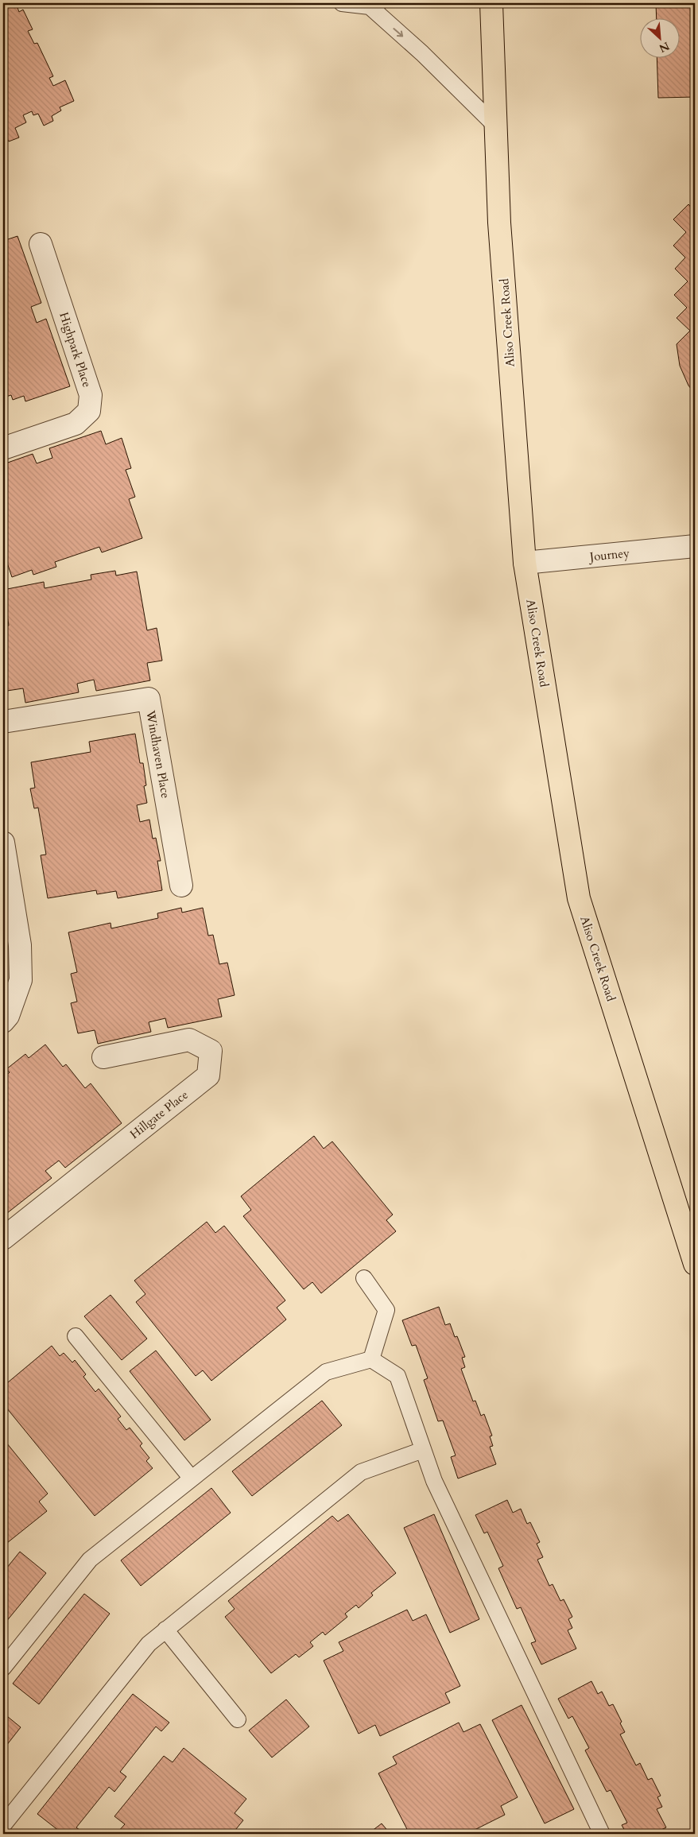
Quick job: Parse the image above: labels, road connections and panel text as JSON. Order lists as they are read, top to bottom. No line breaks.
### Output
{"streets":{"main road":["Aliso Creek Road"],"street":["Highpark Place","Journey","Windhaven Place","Hillgate Place"]},"crossings":[["Aliso Creek Road","Journey"]],"north":"bottom right"}
